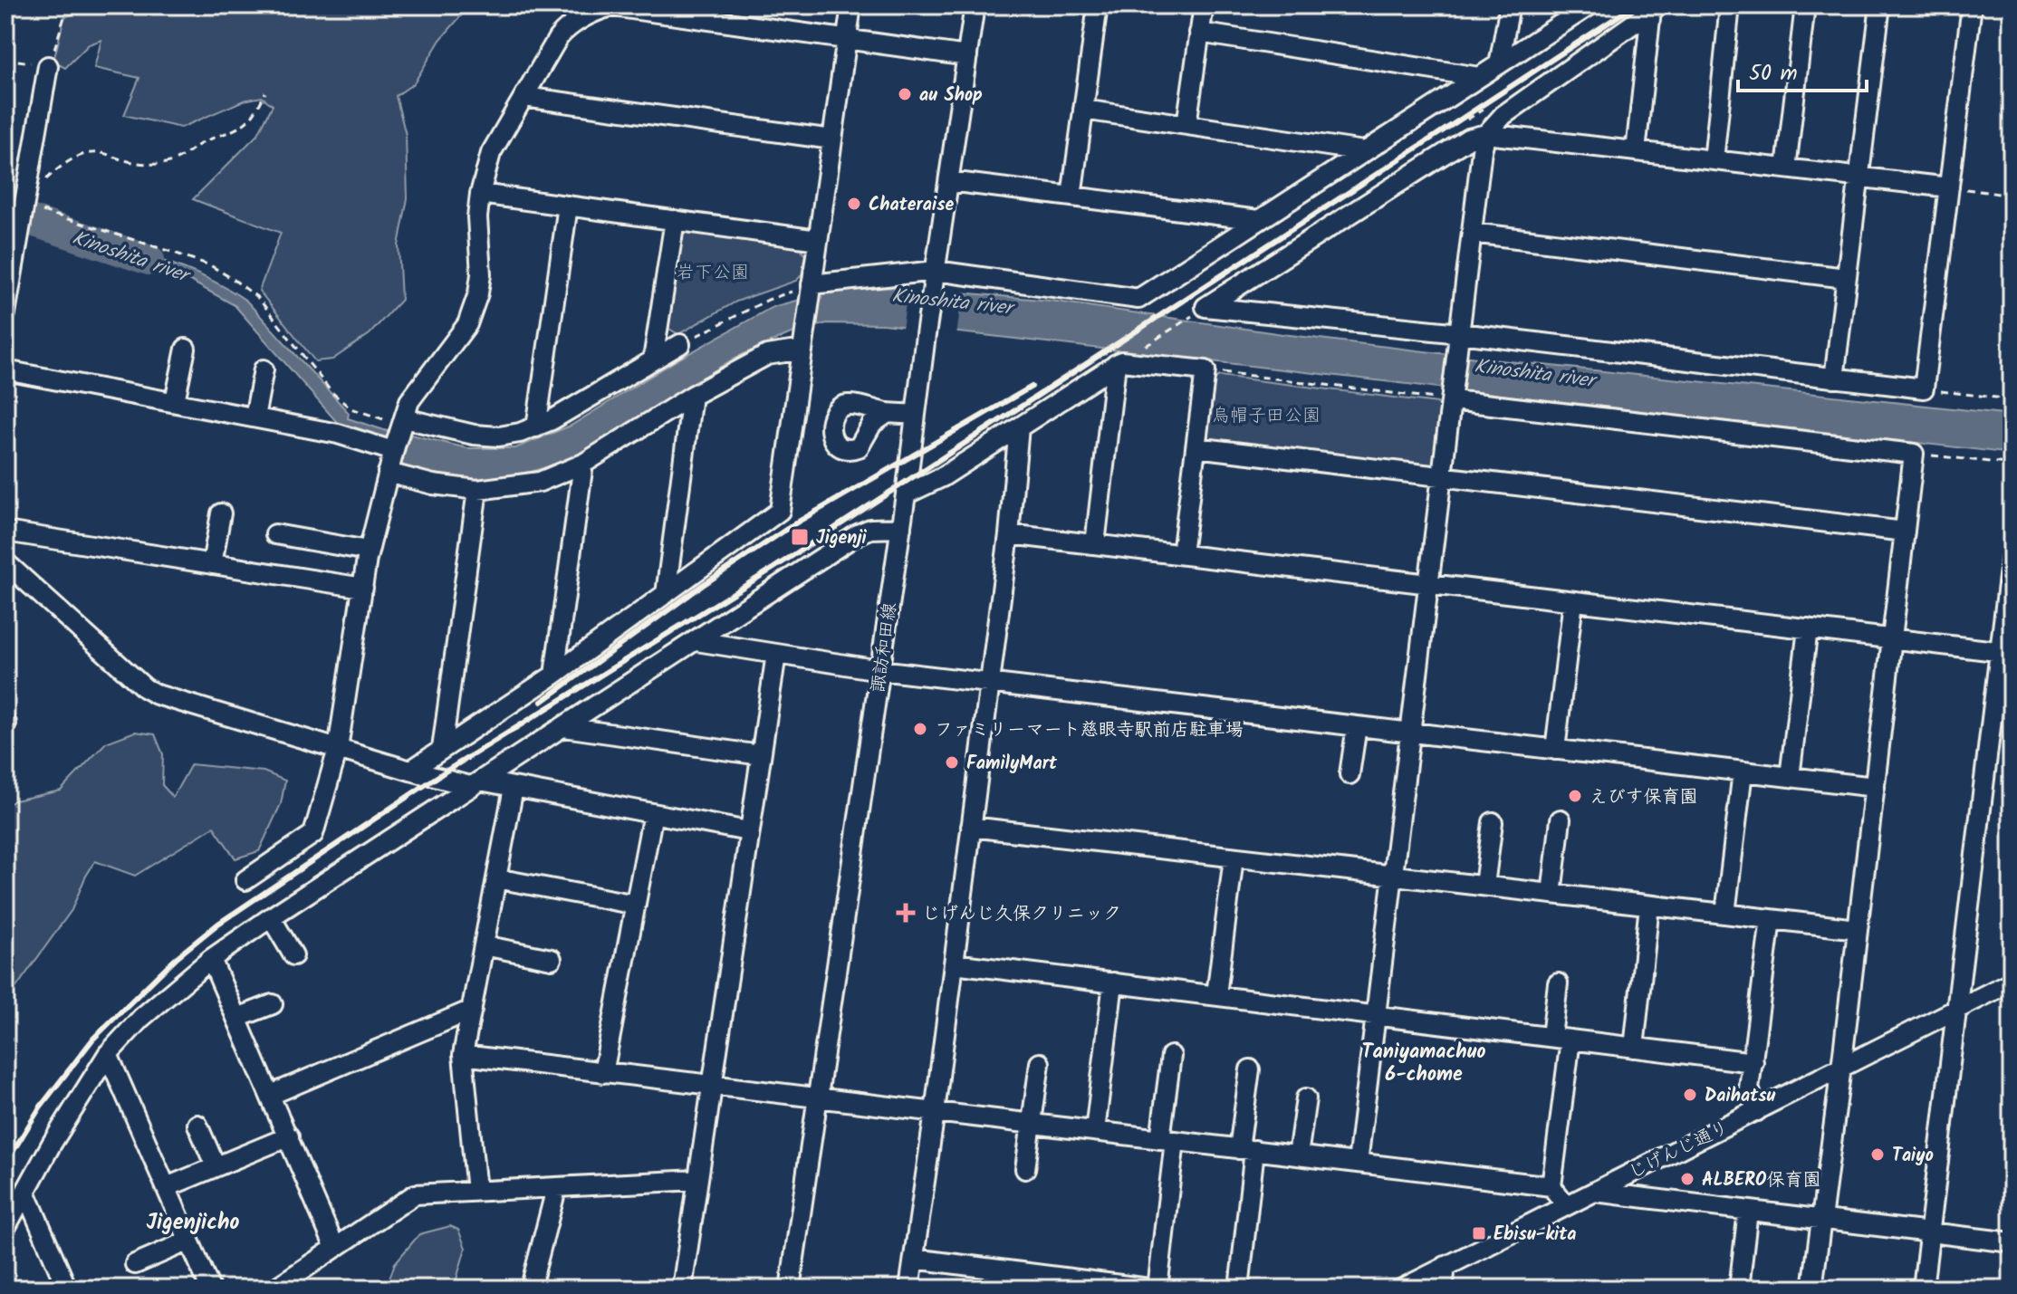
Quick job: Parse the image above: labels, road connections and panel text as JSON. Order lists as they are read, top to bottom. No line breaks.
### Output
{"streets":{"street":["諏訪和田線","じげんじ通り"]},"districts":["Taniyamachuo 6-chome","Jigenjicho"],"water":["Kinoshita river"],"parks":["岩下公園","烏帽子田公園"],"places":{"other":["au Shop","Chateraise","ファミリーマート慈眼寺駅前店駐車場","FamilyMart","えびす保育園","Daihatsu","Taiyo","ALBERO保育園"],"transit":["Jigenji","Ebisu-kita"],"health":["じげんじ久保クリニック"]},"scale_bar":"50 m"}
